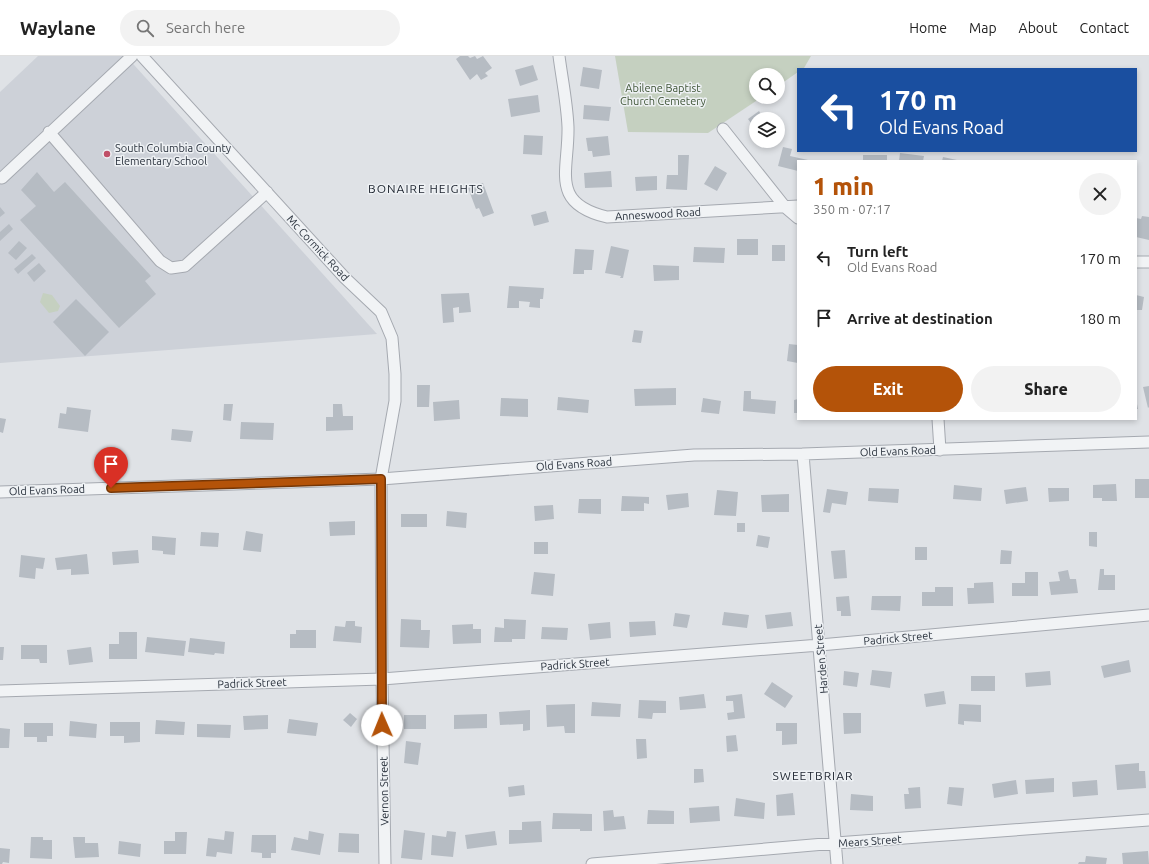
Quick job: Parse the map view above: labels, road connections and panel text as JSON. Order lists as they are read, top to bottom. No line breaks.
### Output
{"streets":{"street":["Anneswood Road","Mc Cormick Road","Old Evans Road","Padrick Street","Harden Street","Vernon Street","Mears Street"]},"crossings":[["Mc Cormick Road","Old Evans Road"],["Mc Cormick Road","Vernon Street"],["Old Evans Road","Harden Street"],["Old Evans Road","Vernon Street"],["Padrick Street","Harden Street"],["Padrick Street","Vernon Street"],["Harden Street","Mears Street"]],"districts":["BONAIRE HEIGHTS","SWEETBRIAR"],"parks":["Abilene Baptist Church Cemetery"],"places":["South Columbia County Elementary School"],"page":{"header":"Waylane","search":"Search here","nav":["Home","Map","About","Contact"],"turn":["170 m","Old Evans Road"],"heading":["1 min","350 m · 07:17"],"list":[{"name":"Turn left","note":"Old Evans Road","value":"170 m"},{"name":"Arrive at destination","value":"180 m"}],"buttons":["Exit","Share"]}}
